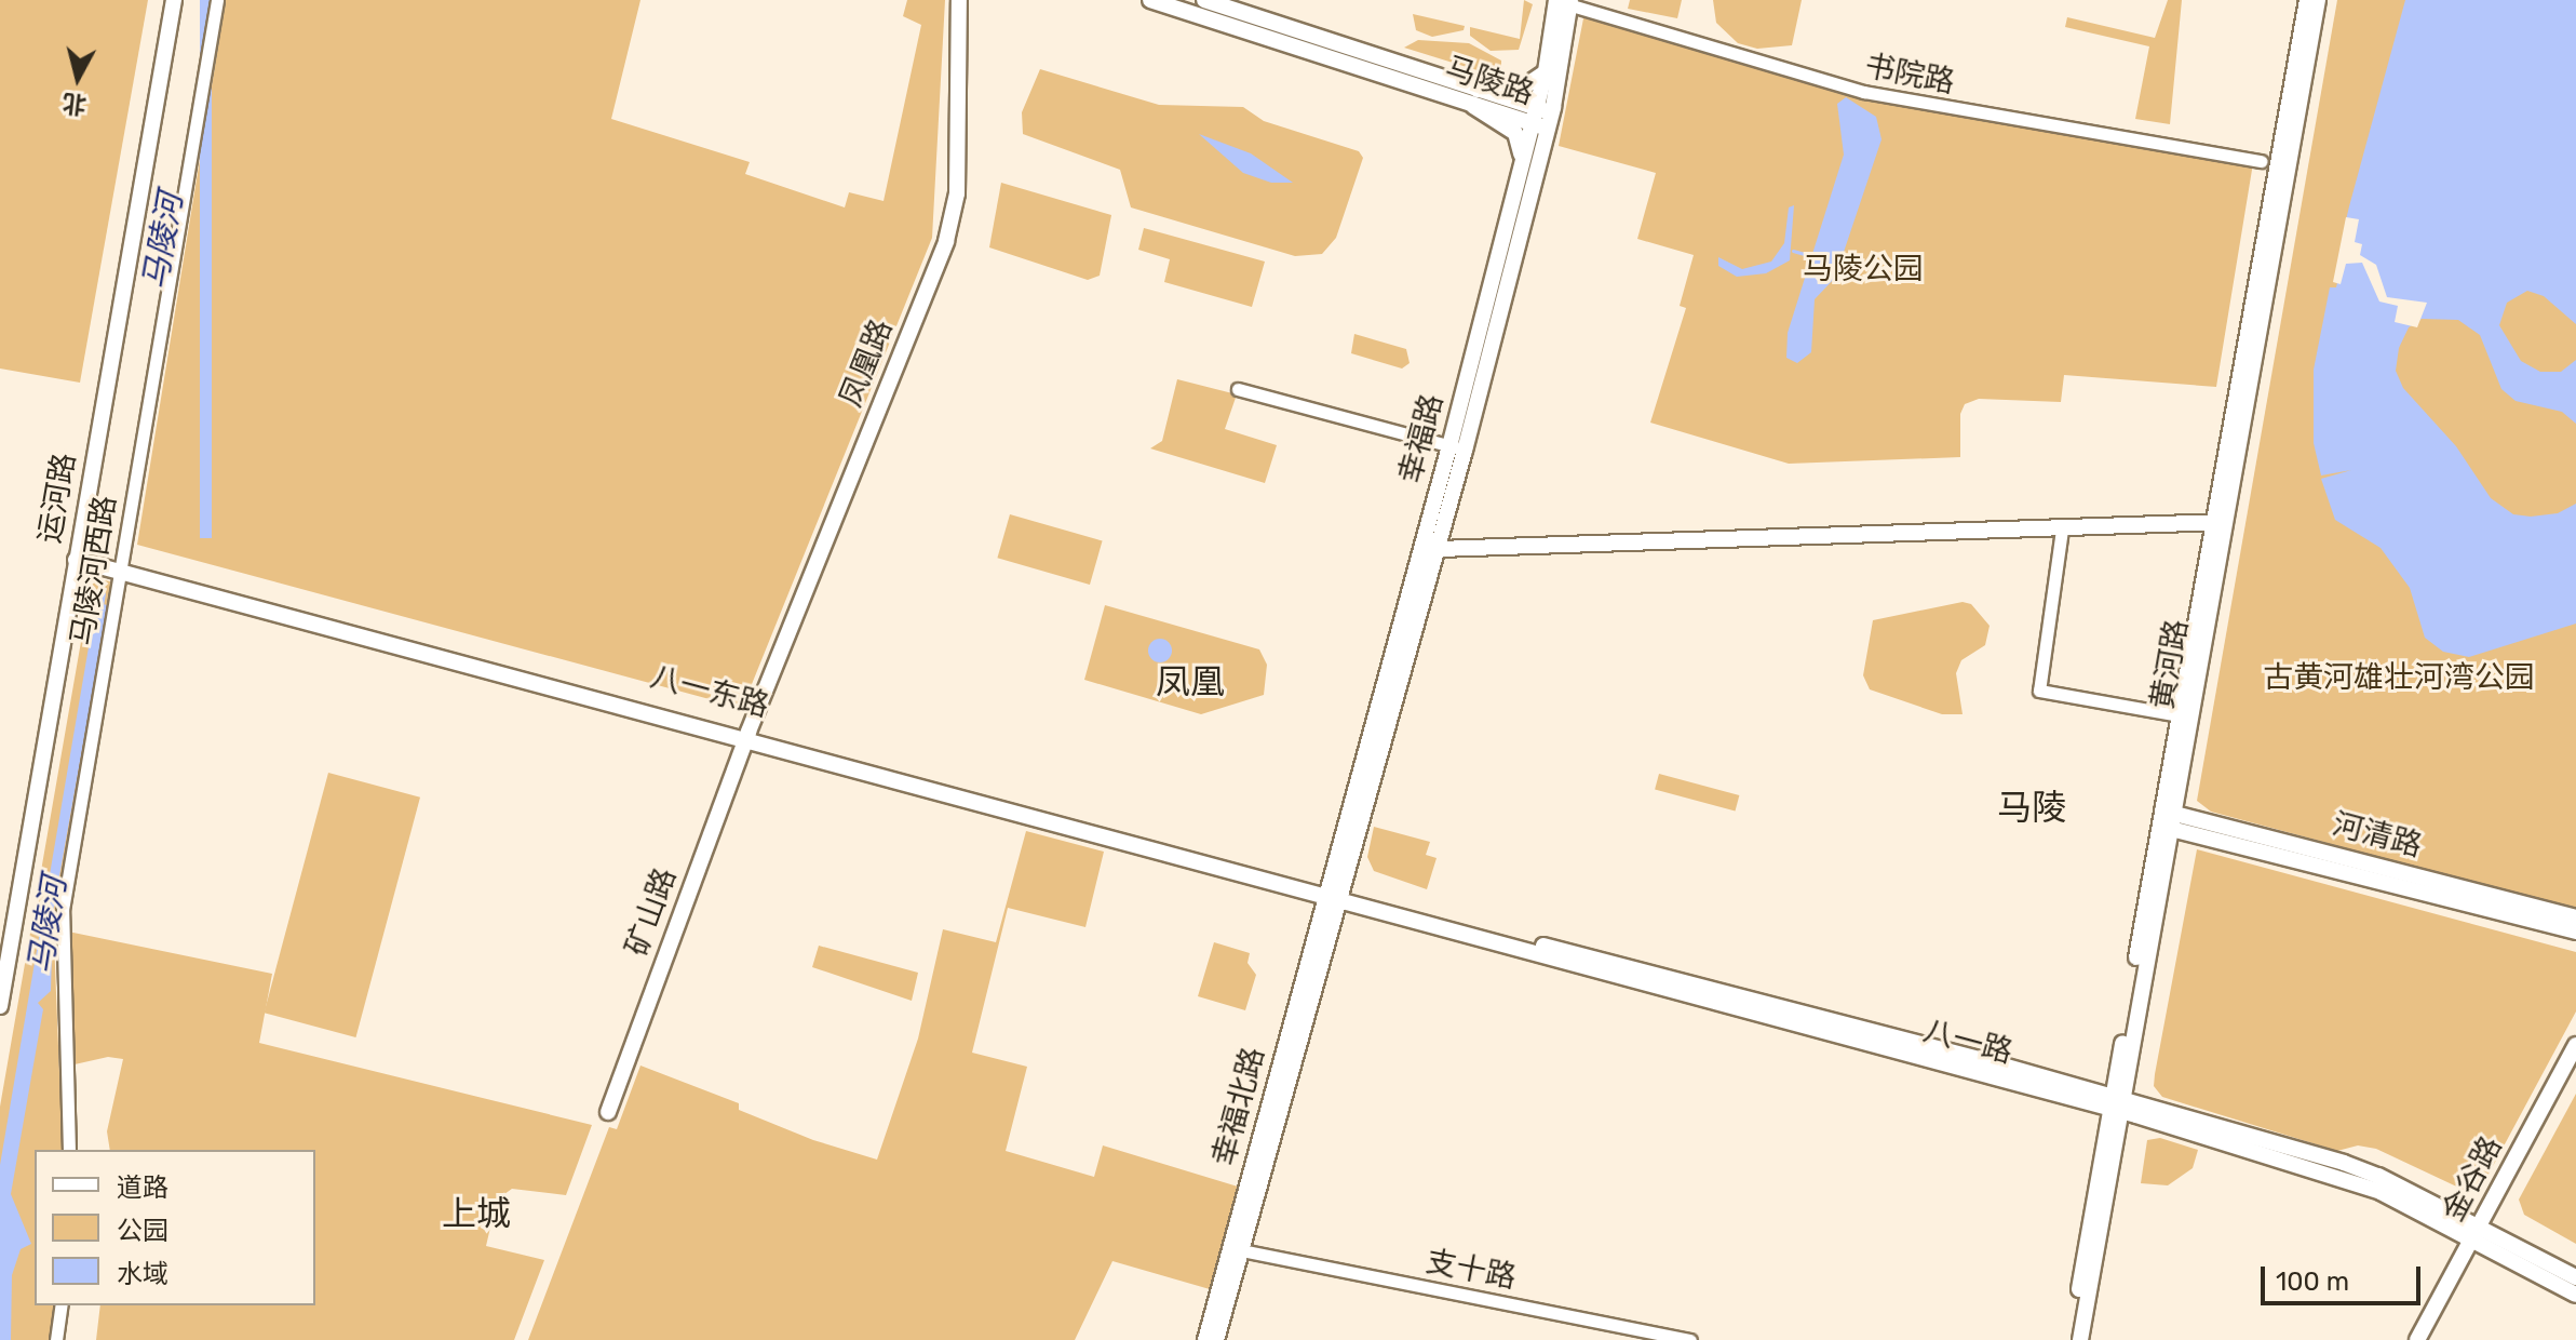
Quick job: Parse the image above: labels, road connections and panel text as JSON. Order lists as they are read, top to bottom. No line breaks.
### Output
{"streets":{"main road":["马陵路","凤凰路","幸福路","运河路","黄河路","八一东路","河清路","矿山路","八一路","幸福北路","金谷路"],"street":["书院路","马陵河西路","支十路"]},"crossings":[["书院路","幸福路"],["马陵路","幸福路"],["凤凰路","八一东路"],["凤凰路","矿山路"],["幸福路","八一东路"],["幸福路","八一路"],["幸福路","幸福北路"],["运河路","八一东路"],["马陵河西路","八一东路"],["黄河路","河清路"],["黄河路","八一路"],["八一东路","矿山路"],["八一东路","八一路"],["八一东路","幸福北路"],["八一路","幸福北路"],["八一路","金谷路"],["幸福北路","支十路"]],"districts":["凤凰","马陵","上城"],"water":["马陵河"],"parks":["马陵公园","古黄河雄壮河湾公园"],"legend":["道路","公园","水域"],"scale_bar":"100 m","north":"bottom"}
